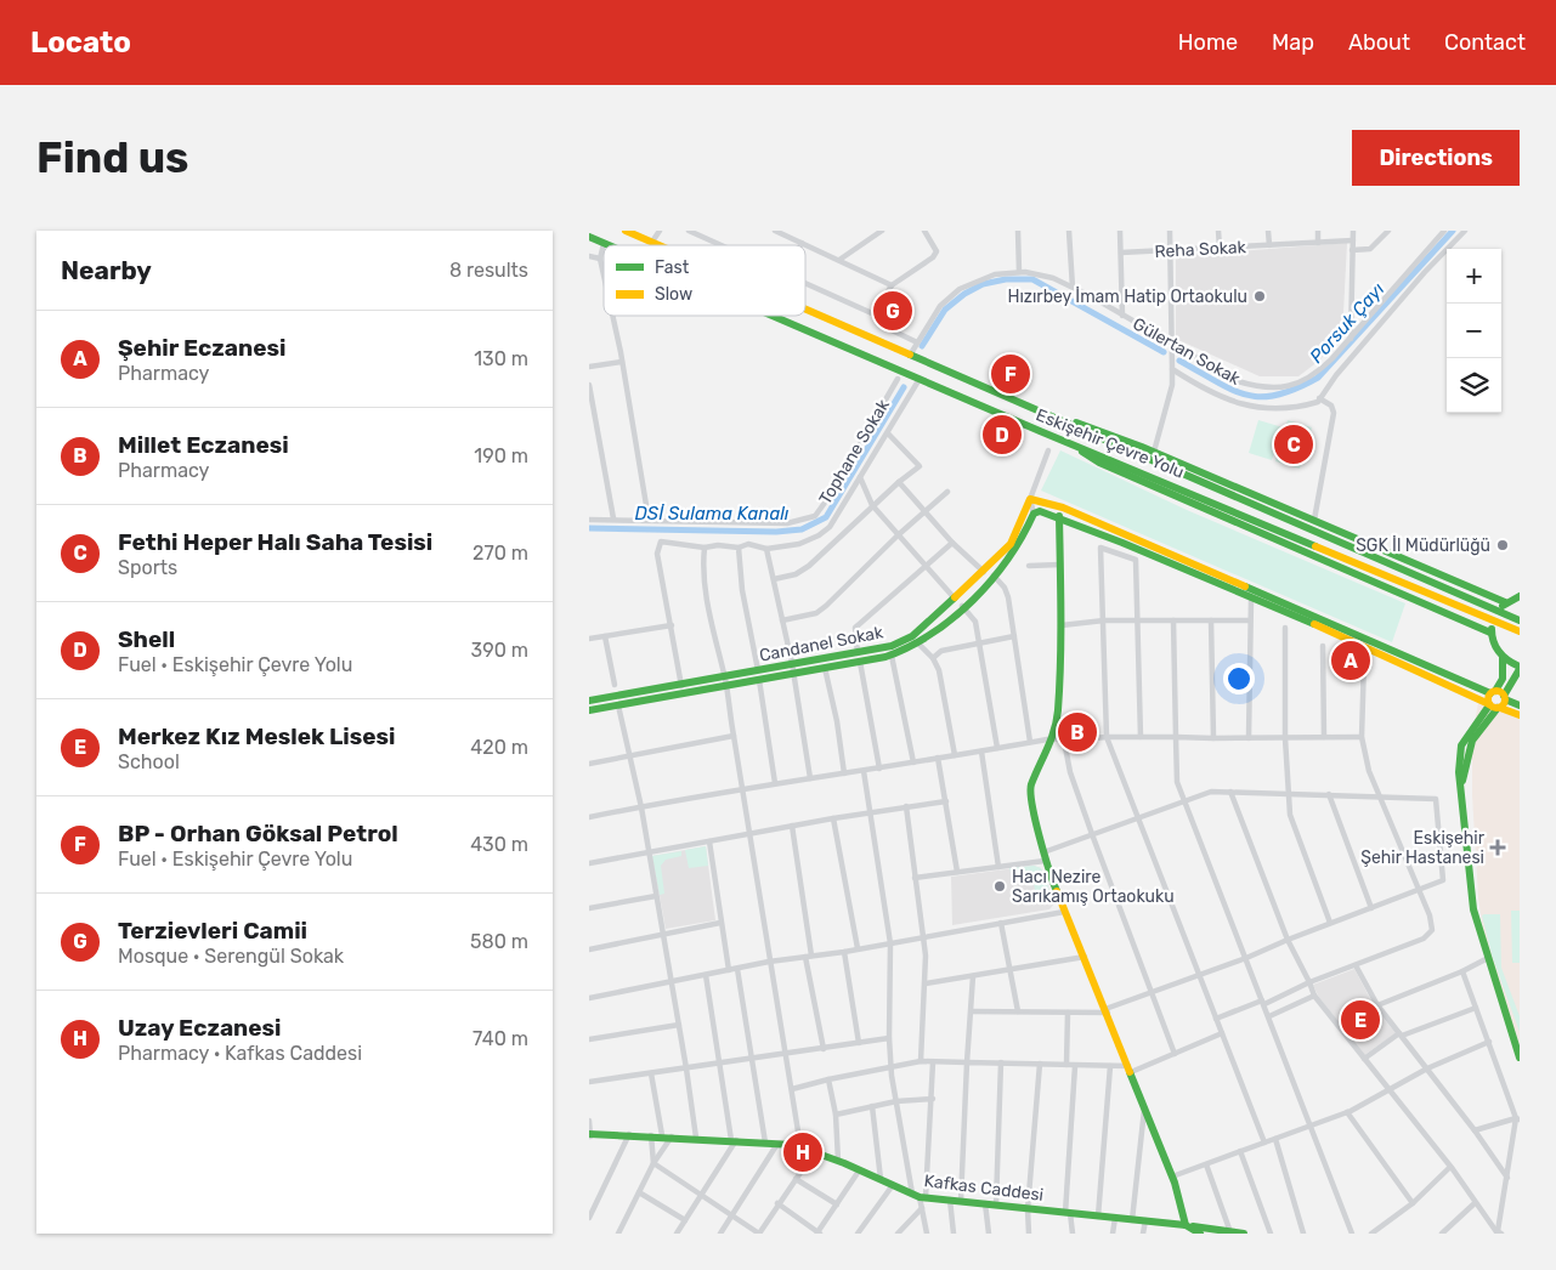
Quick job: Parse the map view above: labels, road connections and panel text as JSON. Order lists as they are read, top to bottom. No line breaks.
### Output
{"streets":{"main road":["Eskişehir Çevre Yolu","Candanel Sokak","Kafkas Caddesi"],"street":["Reha Sokak","Gülertan Sokak","Tophane Sokak"]},"crossings":[["Gülertan Sokak","Eskişehir Çevre Yolu"]],"water":["Porsuk Çayı","DSİ Sulama Kanalı"],"places":{"other":["Hızırbey İmam Hatip Ortaokulu","SGK İl Müdürlüğü","Hacı Nezire Sarıkamış Ortaokuku"],"health":["Eskişehir Şehir Hastanesi"]},"legend":["Fast","Slow"],"page":{"header":"Locato","nav":["Home","Map","About","Contact"],"buttons":"Directions","title":"Find us","heading":["Nearby","8 results"],"map_buttons":["+","−"],"pins":["G","F","D","C","A","B","E","H"],"list":[{"mark":"A","name":"Şehir Eczanesi","note":"Pharmacy","value":"130 m"},{"mark":"B","name":"Millet Eczanesi","note":"Pharmacy","value":"190 m"},{"mark":"C","name":"Fethi Heper Halı Saha Tesisi","note":"Sports","value":"270 m"},{"mark":"D","name":"Shell","note":"Fuel · Eskişehir Çevre Yolu","value":"390 m"},{"mark":"E","name":"Merkez Kız Meslek Lisesi","note":"School","value":"420 m"},{"mark":"F","name":"BP - Orhan Göksal Petrol","note":"Fuel · Eskişehir Çevre Yolu","value":"430 m"},{"mark":"G","name":"Terzievleri Camii","note":"Mosque · Serengül Sokak","value":"580 m"},{"mark":"H","name":"Uzay Eczanesi","note":"Pharmacy · Kafkas Caddesi","value":"740 m"}]}}
